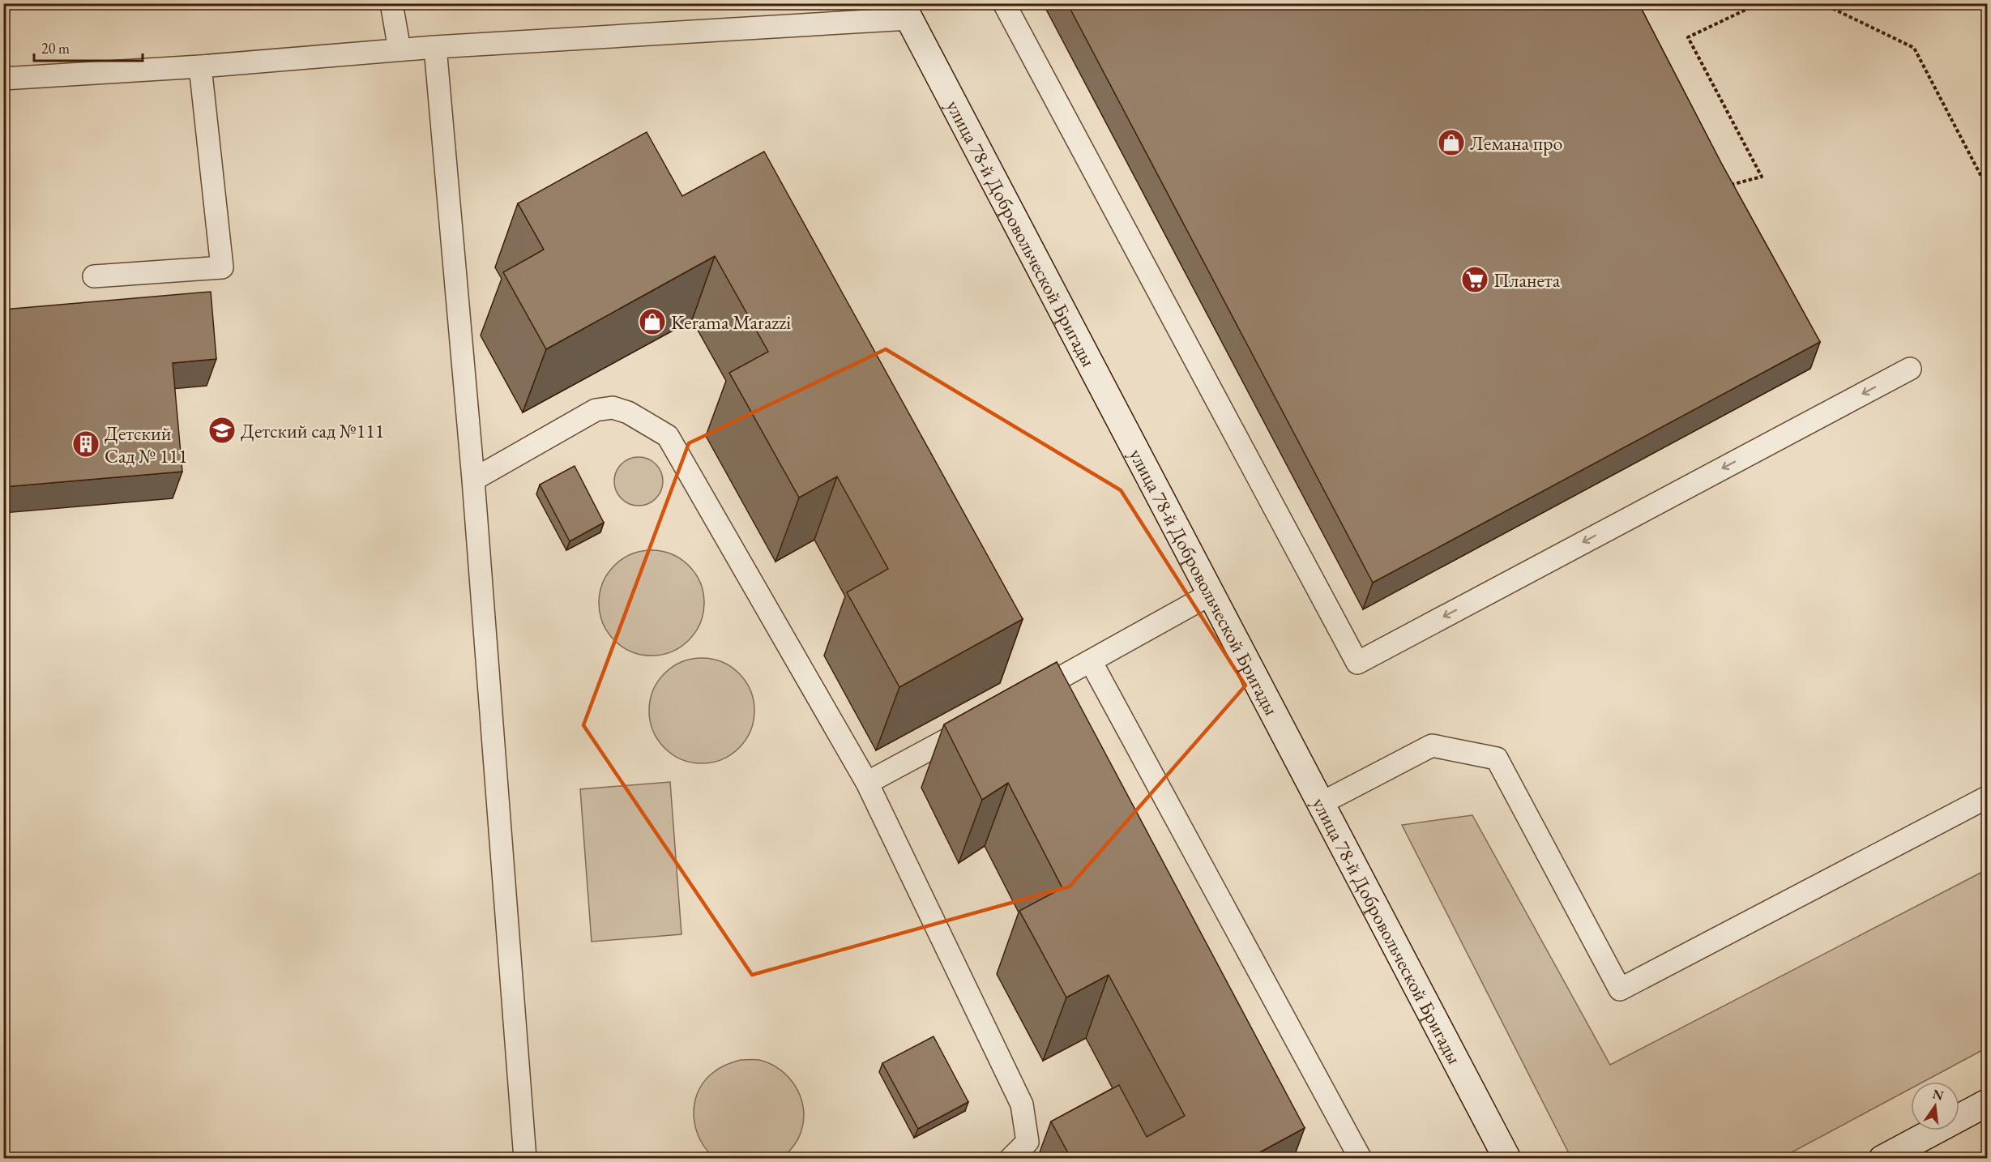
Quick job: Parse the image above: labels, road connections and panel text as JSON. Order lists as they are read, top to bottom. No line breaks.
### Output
{"streets":{"street":["улица 78-й Добровольческой Бригады"]},"places":{"shop":["Лемана про","Kerama Marazzi"],"supermarket":["Планета"],"school or university":["Детский сад №111"],"building":["Детский Сад № 111"]},"scale_bar":"20 m","north":"top"}
